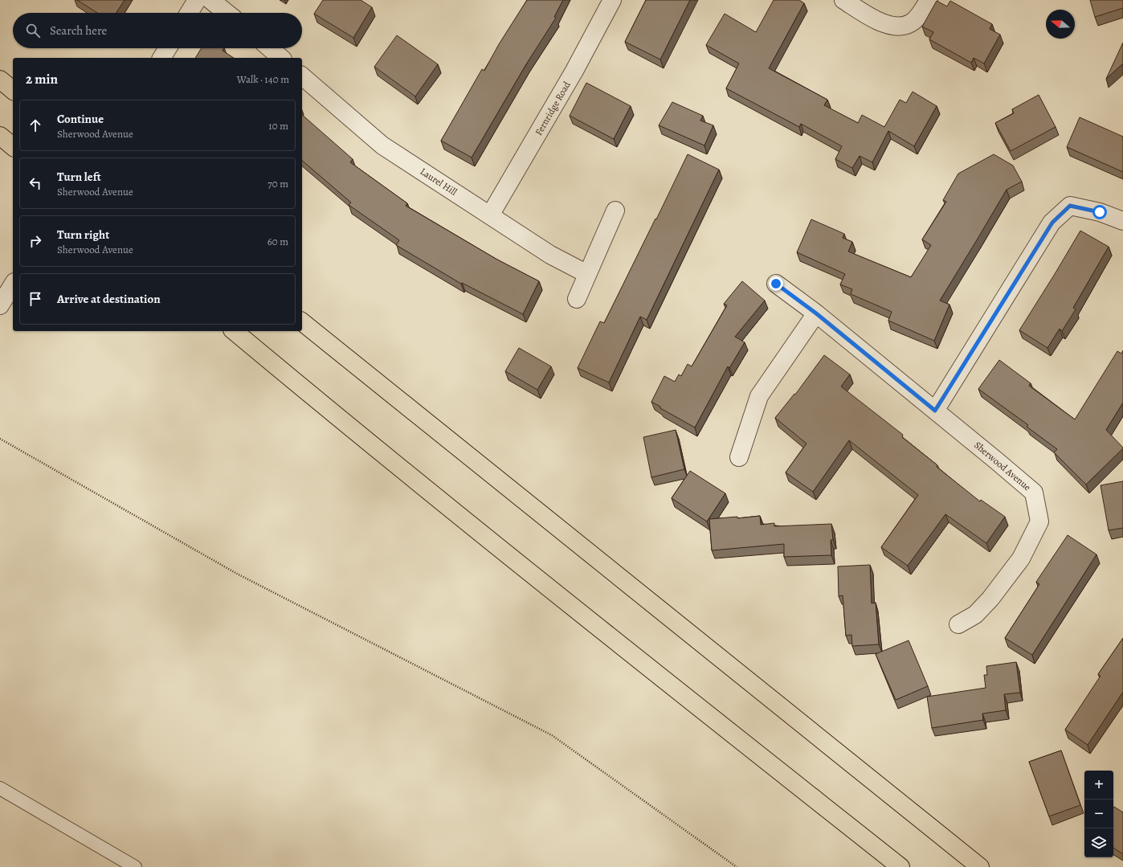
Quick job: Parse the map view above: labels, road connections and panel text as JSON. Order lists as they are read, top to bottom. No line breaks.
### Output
{"streets":{"street":["Fernridge Road","Laurel Hill","Sherwood Avenue"]},"crossings":[["Fernridge Road","Laurel Hill"]],"north":"left","page":{"search":"Search here","heading":["2 min","Walk · 140 m"],"list":[["Continue","Sherwood Avenue","10 m"],["Turn left","Sherwood Avenue","70 m"],["Turn right","Sherwood Avenue","60 m"],"Arrive at destination"],"map_buttons":["+","−"]}}
